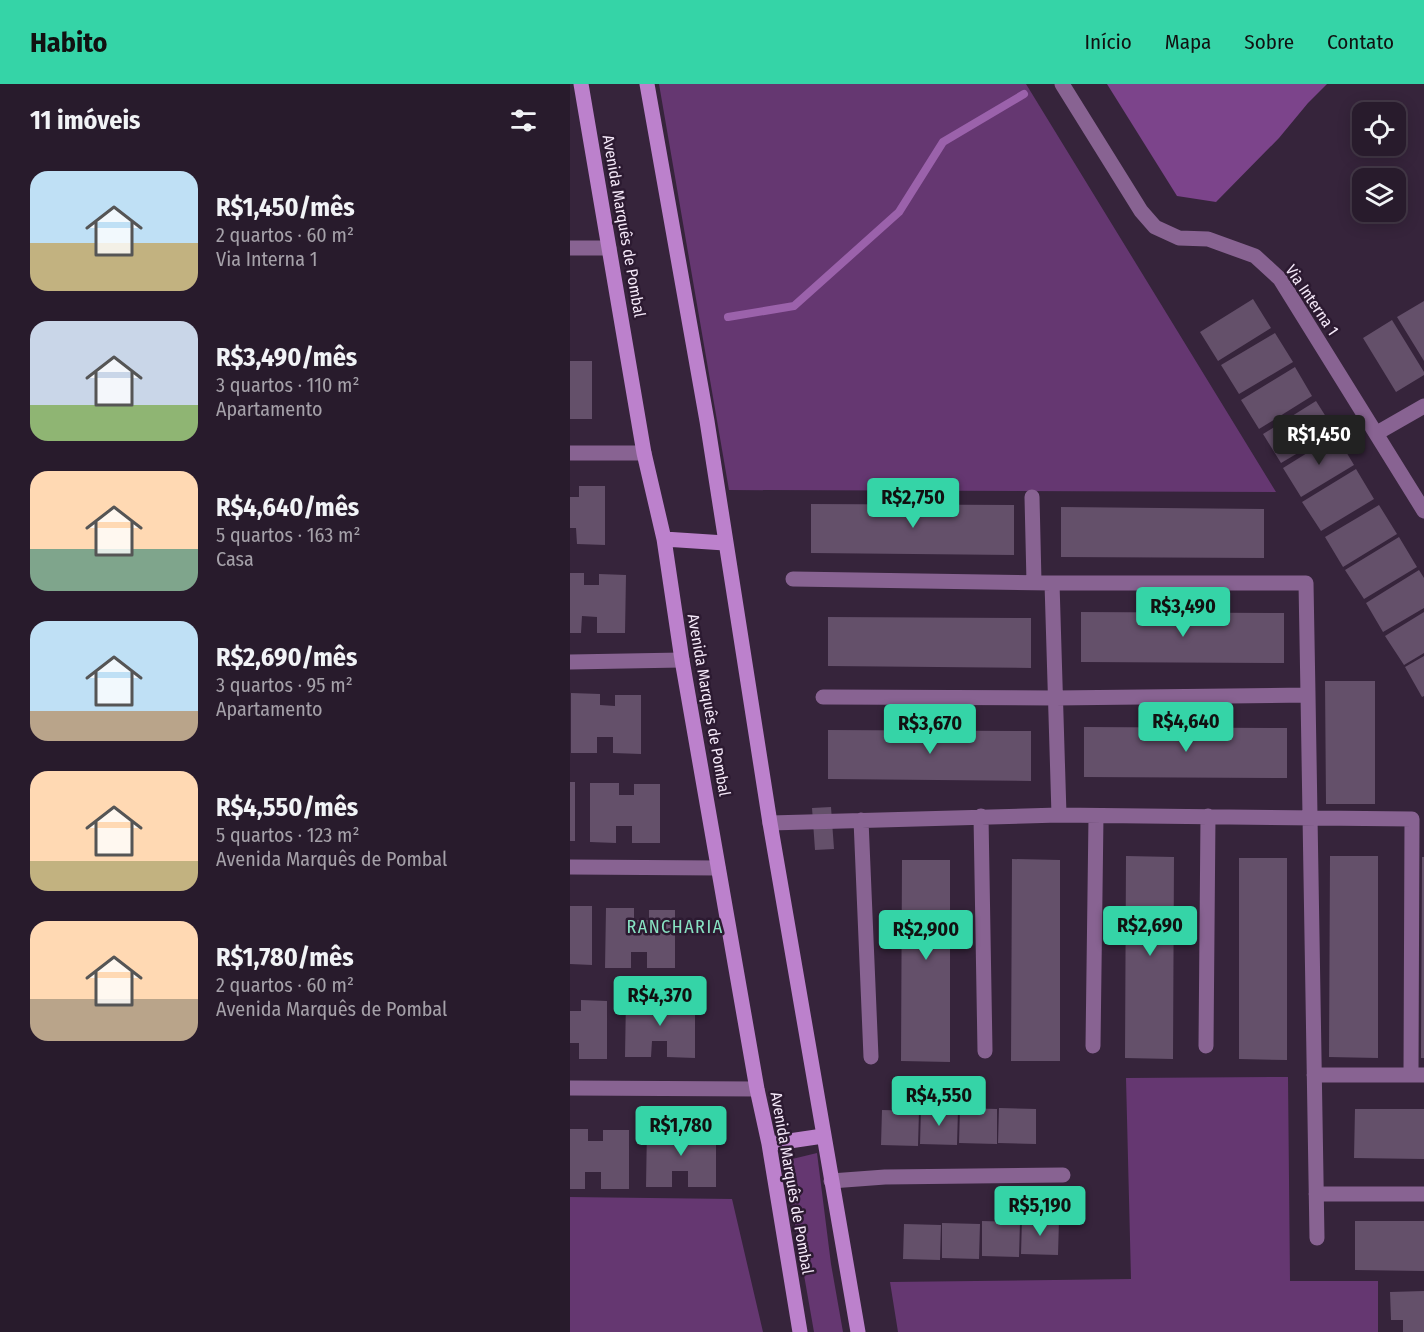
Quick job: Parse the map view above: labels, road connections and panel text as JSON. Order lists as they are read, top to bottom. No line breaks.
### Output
{"streets":{"main road":["Avenida Marquês de Pombal"],"street":["Via Interna 1"]},"districts":["RANCHARIA"],"page":{"header":"Habito","nav":["Início","Mapa","Sobre","Contato"],"heading":"11 imóveis","list":[{"name":"R$1,450/mês","note":"2 quartos · 60 m² · Via Interna 1"},{"name":"R$3,490/mês","note":"3 quartos · 110 m² · Apartamento"},{"name":"R$4,640/mês","note":"5 quartos · 163 m² · Casa"},{"name":"R$2,690/mês","note":"3 quartos · 95 m² · Apartamento"},{"name":"R$4,550/mês","note":"5 quartos · 123 m² · Avenida Marquês de Pombal"},{"name":"R$1,780/mês","note":"2 quartos · 60 m² · Avenida Marquês de Pombal"}],"price":["R$1,450","R$2,750","R$3,490","R$4,640","R$3,670","R$2,690","R$2,900","R$4,370","R$4,550","R$1,780","R$5,190"]}}
